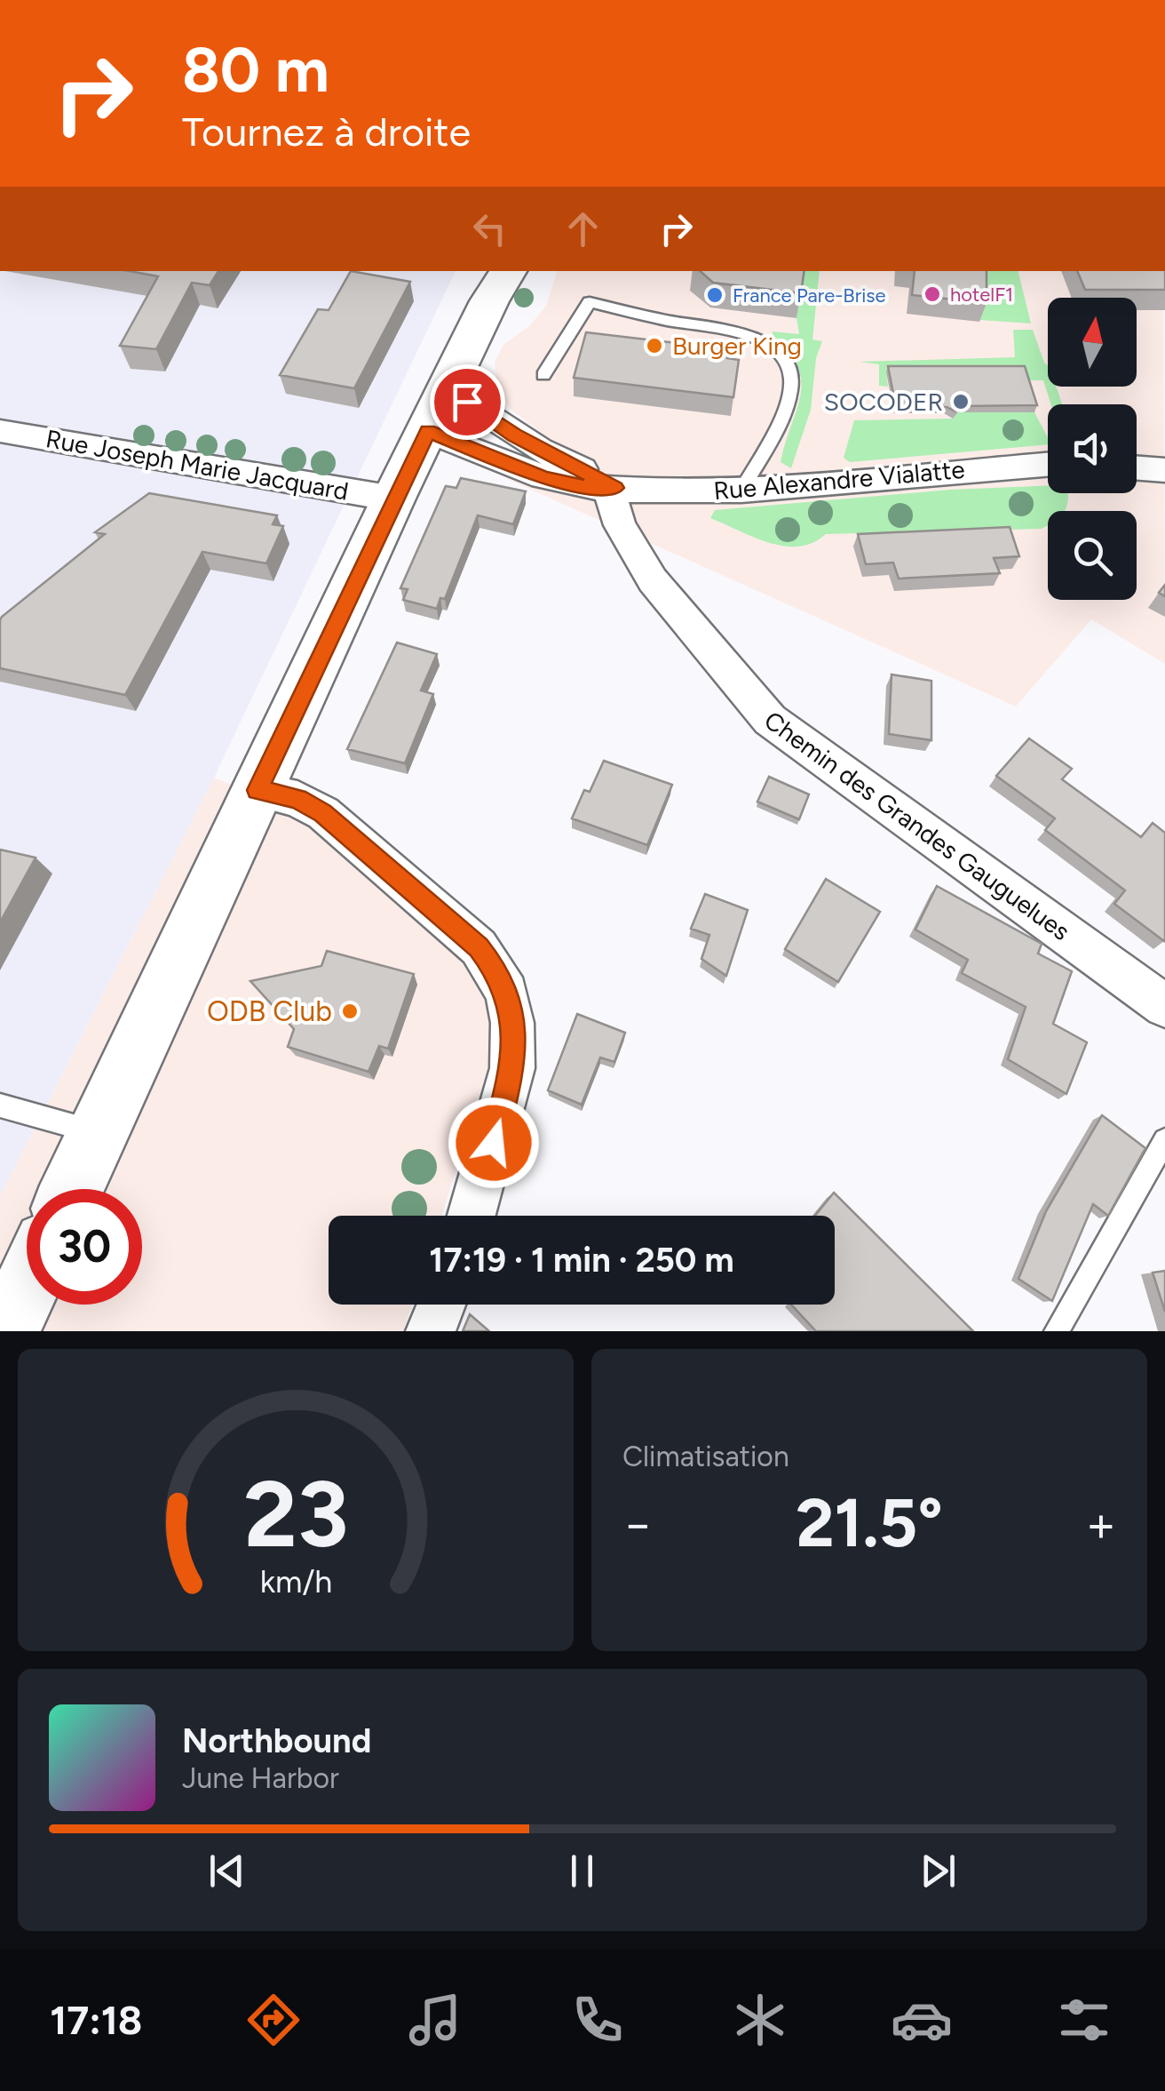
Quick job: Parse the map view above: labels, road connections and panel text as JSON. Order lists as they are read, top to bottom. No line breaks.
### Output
{"streets":{"street":["Rue Joseph Marie Jacquard","Rue Alexandre Vialatte","Chemin des Grandes Gauguelues"]},"crossings":[["Rue Alexandre Vialatte","Chemin des Grandes Gauguelues"]],"places":["hotelF1","France Pare-Brise","Burger King","SOCODER","ODB Club"],"north":"top","page":{"turn":["80 m","Tournez à droite"],"limit":"30","trip":"17:19 · 1 min · 250 m","tile":"Climatisation","heat":["−","21.5°","+"],"song":["Northbound","June Harbor"],"tabs":"17:18","gauge":["23","km/h"]}}
